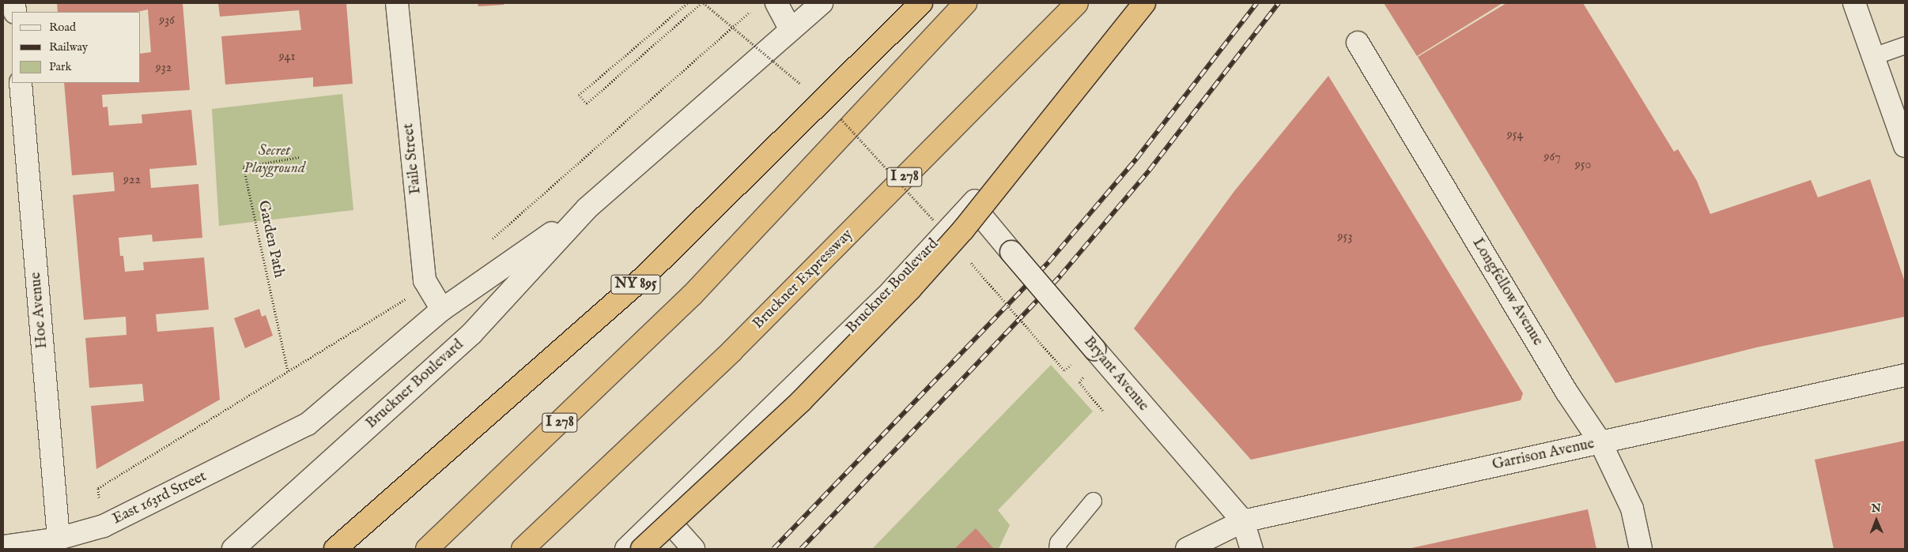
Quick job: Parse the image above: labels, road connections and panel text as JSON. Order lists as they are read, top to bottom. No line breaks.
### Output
{"streets":{"highway":["I 278","Bruckner Expressway","NY 895"],"main road":["Faile Street","Bruckner Boulevard","Longfellow Avenue","Hoe Avenue","Bryant Avenue","Garrison Avenue","East 163rd Street"],"path":["Garden Path"]},"crossings":[["Faile Street","Bruckner Boulevard"],["Bruckner Boulevard","Bryant Avenue"],["Bruckner Boulevard","East 163rd Street"],["Longfellow Avenue","Garrison Avenue"],["Hoe Avenue","East 163rd Street"],["Bryant Avenue","Garrison Avenue"]],"parks":["Secret Playground"],"house_numbers":["936","941","932","954","967","950","922","953"],"legend":["Road","Railway","Park"],"north":"top"}
